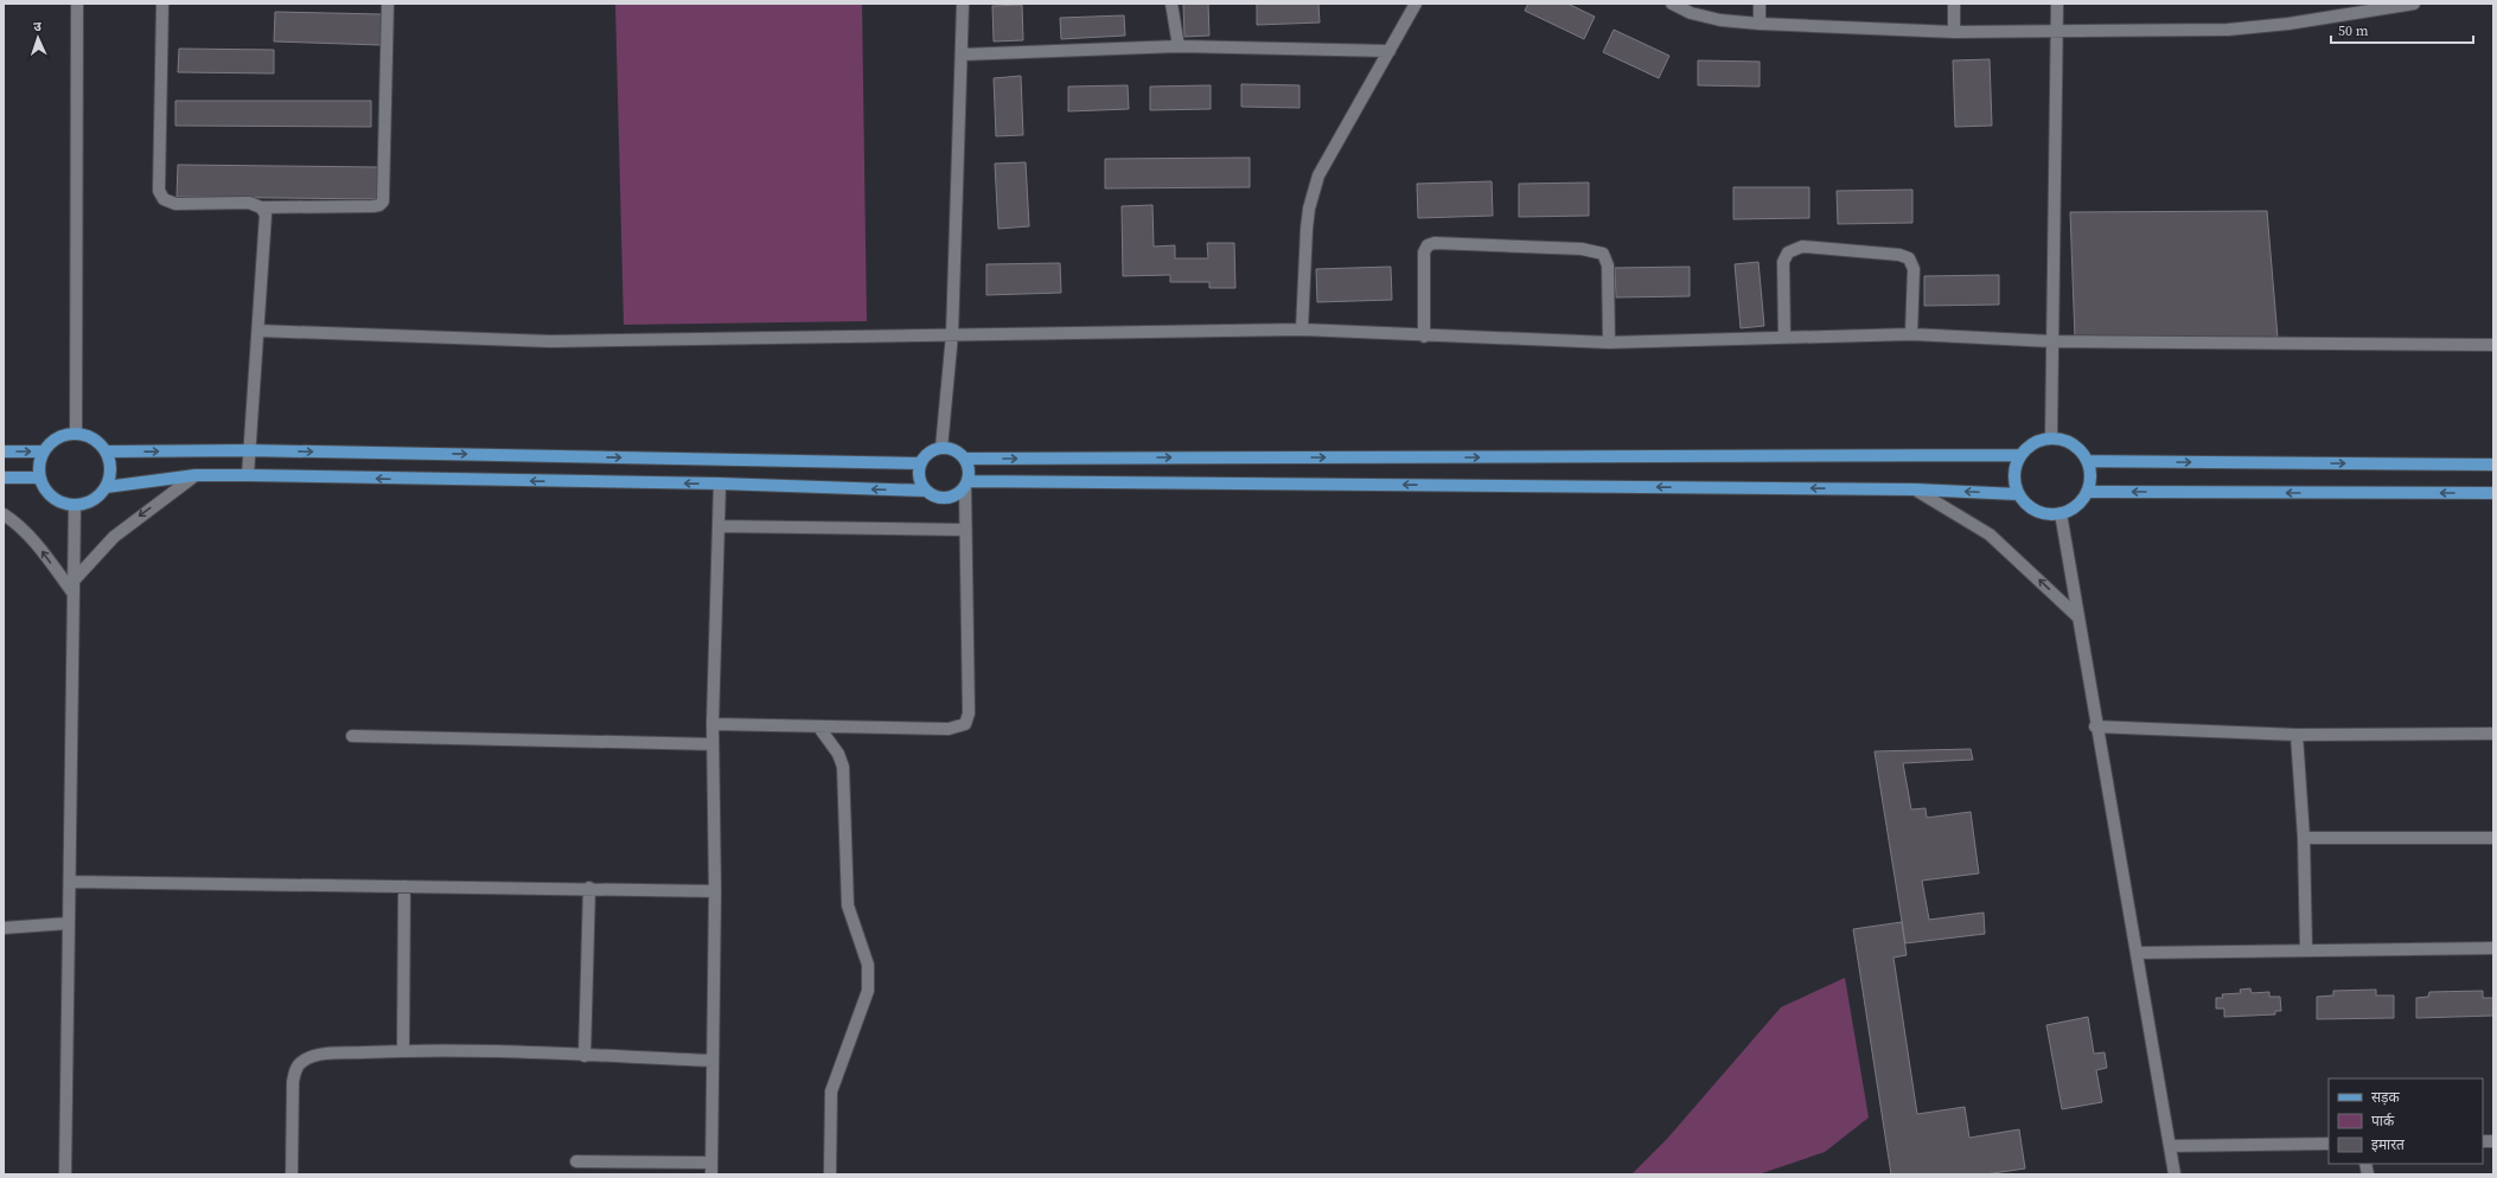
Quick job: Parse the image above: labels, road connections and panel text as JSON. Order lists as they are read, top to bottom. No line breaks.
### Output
{"legend":["सड़क","पार्क","इमारत"],"scale_bar":"50 m","north":"top"}
